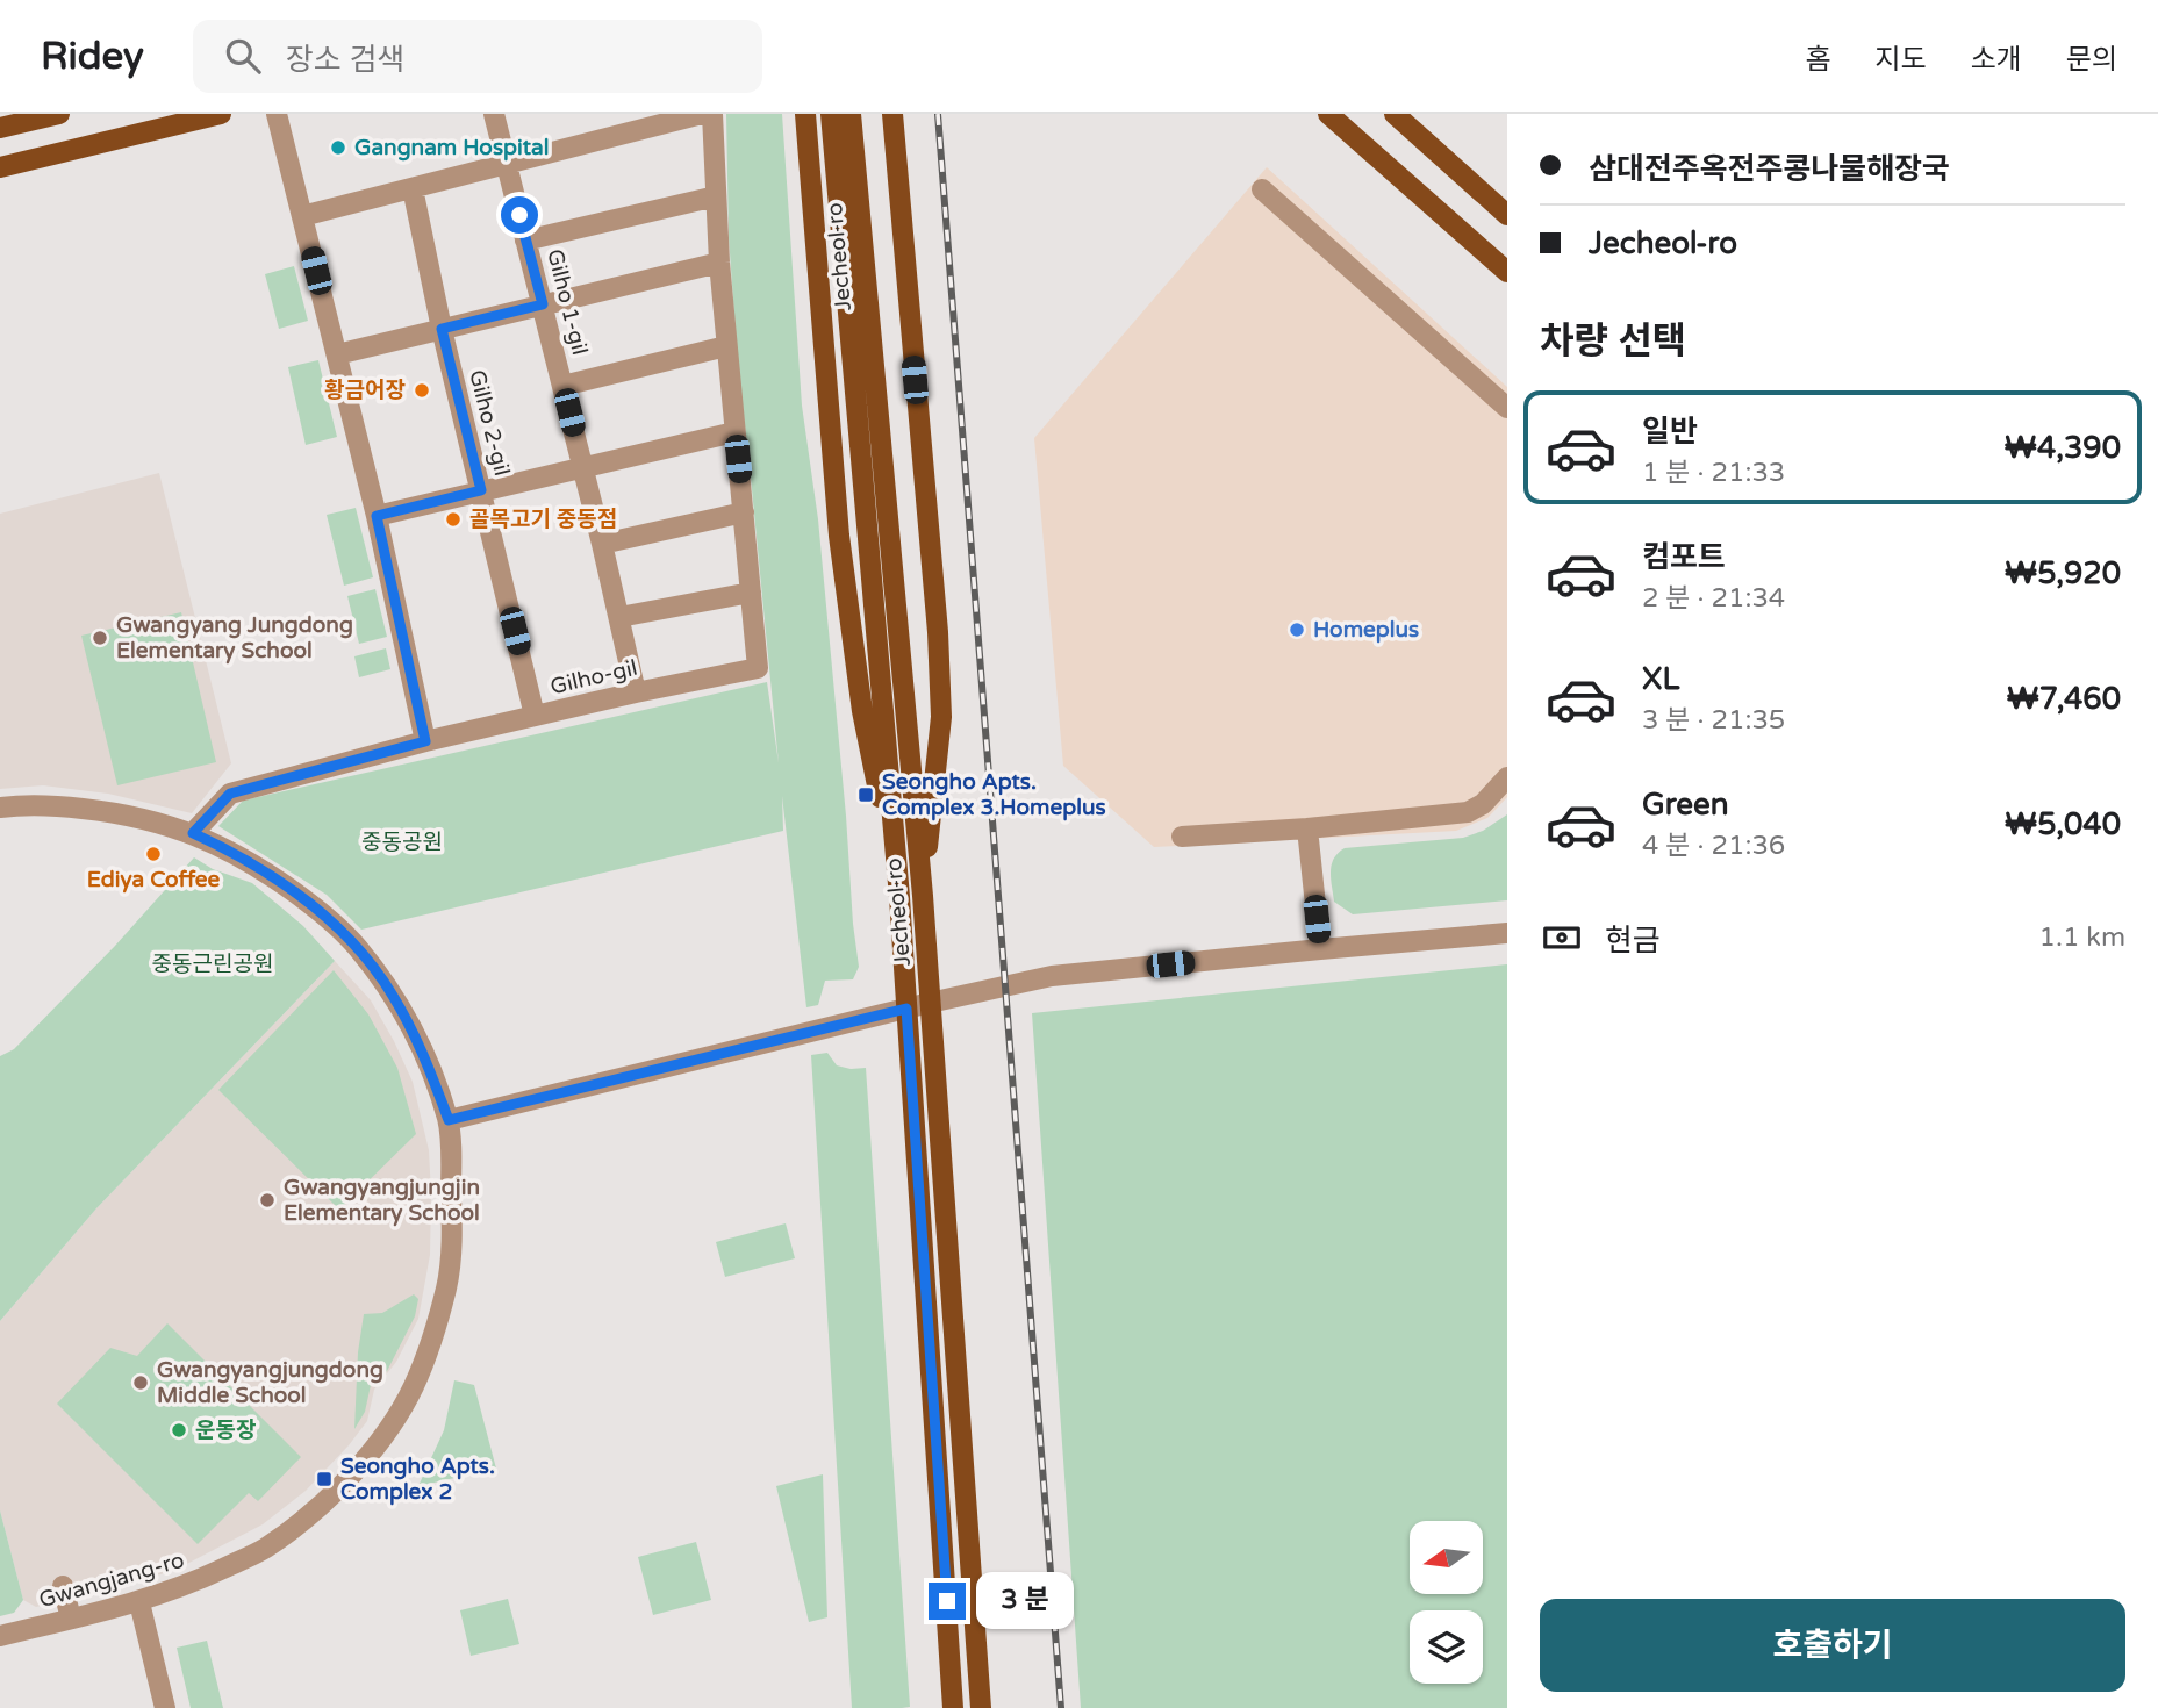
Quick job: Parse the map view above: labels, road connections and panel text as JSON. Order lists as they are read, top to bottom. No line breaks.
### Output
{"streets":{"main road":["Jecheol-ro"],"street":["Gilho 1-gil","Gilho 2-gil","Gilho-gil","Gwangjang-ro"]},"crossings":[["Gilho 1-gil","Gilho-gil"],["Gilho 2-gil","Gilho-gil"],["Gilho-gil","Gwangjang-ro"]],"parks":["중동공원","중동근린공원"],"places":{"other":["Gangnam Hospital","황금어장","골목고기 중동점","Homeplus","Gwangyang Jungdong Elementary School","Ediya Coffee","Gwangyangjungjin Elementary School","Gwangyangjungdong Middle School","운동장"],"transit":["Seongho Apts. Complex 3.Homeplus","Seongho Apts. Complex 2"]},"north":"left","page":{"header":"Ridey","search":"장소 검색","nav":["홈","지도","소개","문의"],"banner":["삼대전주옥전주콩나물해장국","Jecheol-ro"],"heading":"차량 선택","list":[{"name":"일반","note":"1 분 · 21:33","value":"₩4,390"},{"name":"컴포트","note":"2 분 · 21:34","value":"₩5,920"},{"name":"XL","note":"3 분 · 21:35","value":"₩7,460"},{"name":"Green","note":"4 분 · 21:36","value":"₩5,040"}],"pay":["현금","1.1 km"],"bubble":"3 분","buttons":"호출하기"}}
